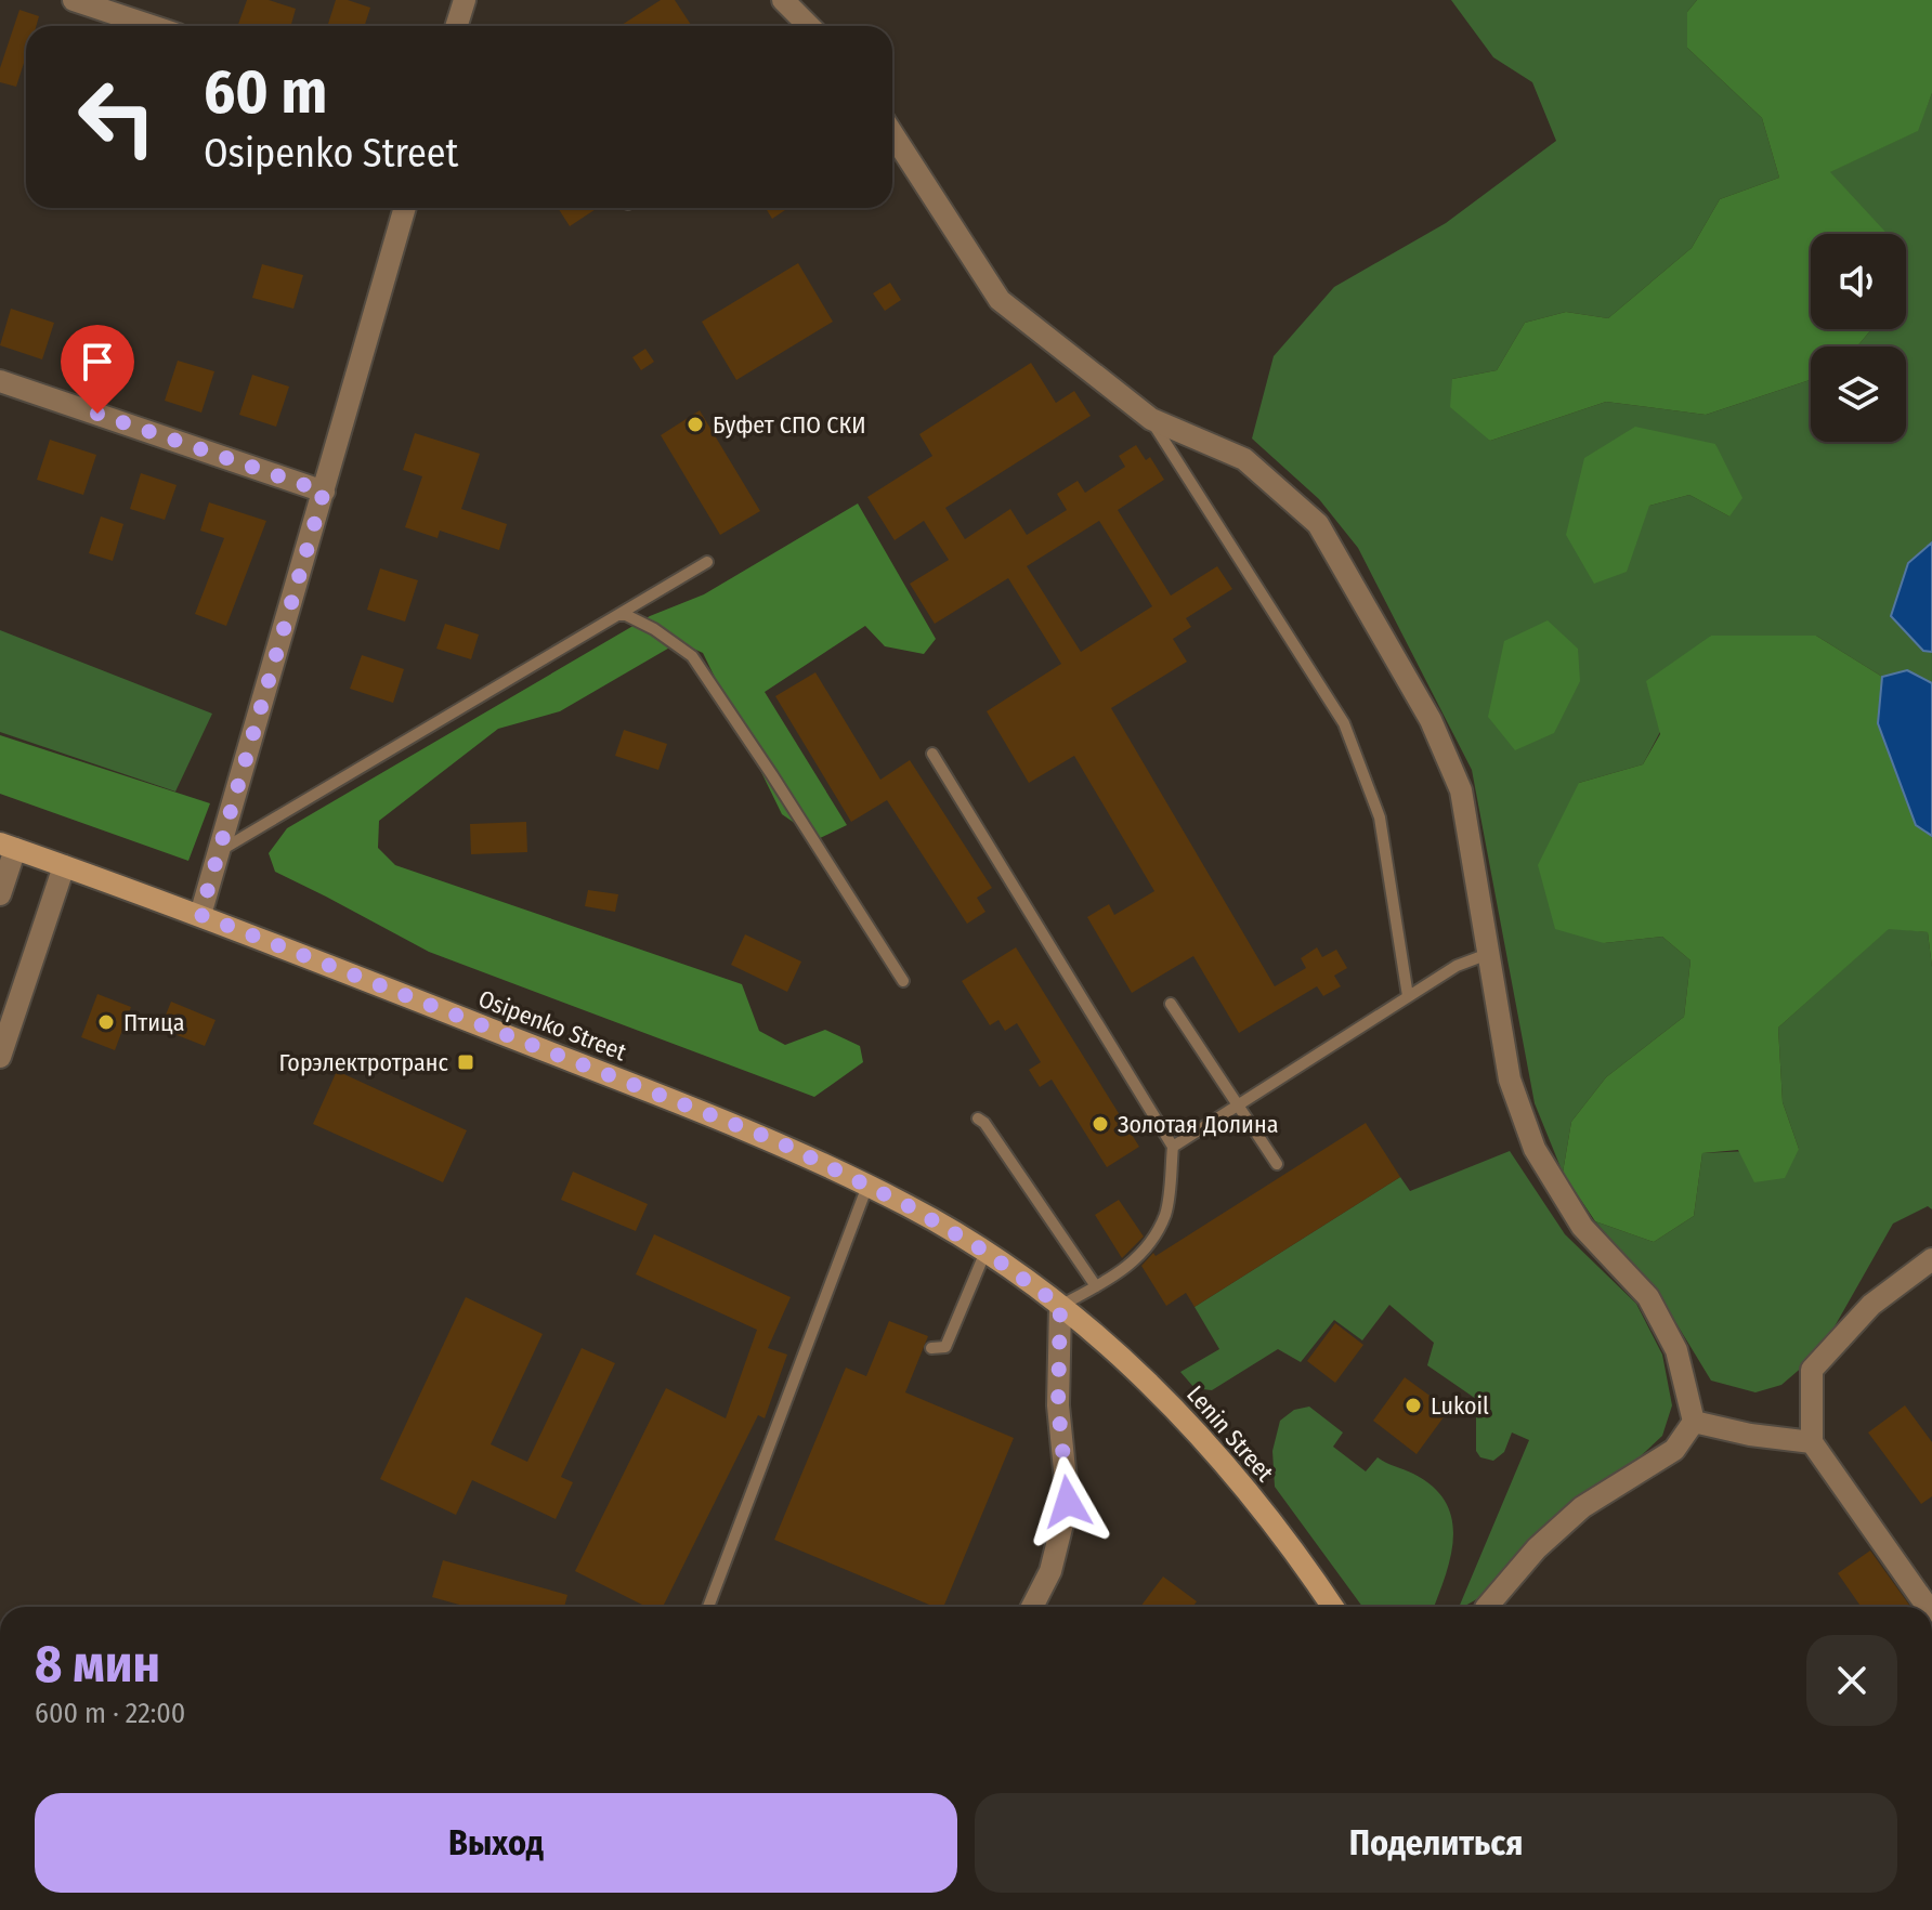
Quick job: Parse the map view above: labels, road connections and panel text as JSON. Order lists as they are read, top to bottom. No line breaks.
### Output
{"streets":{"main road":["Osipenko Street","Lenin Street"]},"crossings":[["Osipenko Street","Lenin Street"]],"places":{"other":["Буфет СПО СКИ","Птица","Золотая Долина","Lukoil"],"transit":["Горэлектротранс"]},"page":{"turn":["60 m","Osipenko Street"],"heading":["8 мин","600 m · 22:00"],"buttons":["Выход","Поделиться"]}}
